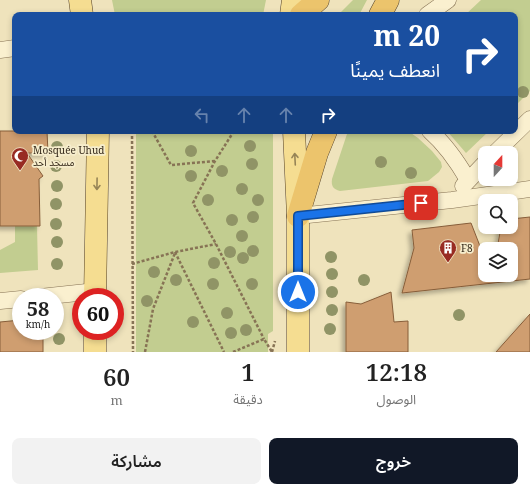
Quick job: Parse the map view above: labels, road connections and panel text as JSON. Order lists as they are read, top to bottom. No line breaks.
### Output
{"places":{"mosque":["Mosquée Uhud مسجد أحد"],"building":["F8"]},"north":"top","page":{"turn":["20 m","انعطف يمينًا"],"speed":"58 km/h","limit":"60","eta":["12:18","الوصول","1","دقيقة","60","m"],"buttons":["خروج","مشاركة"]}}
